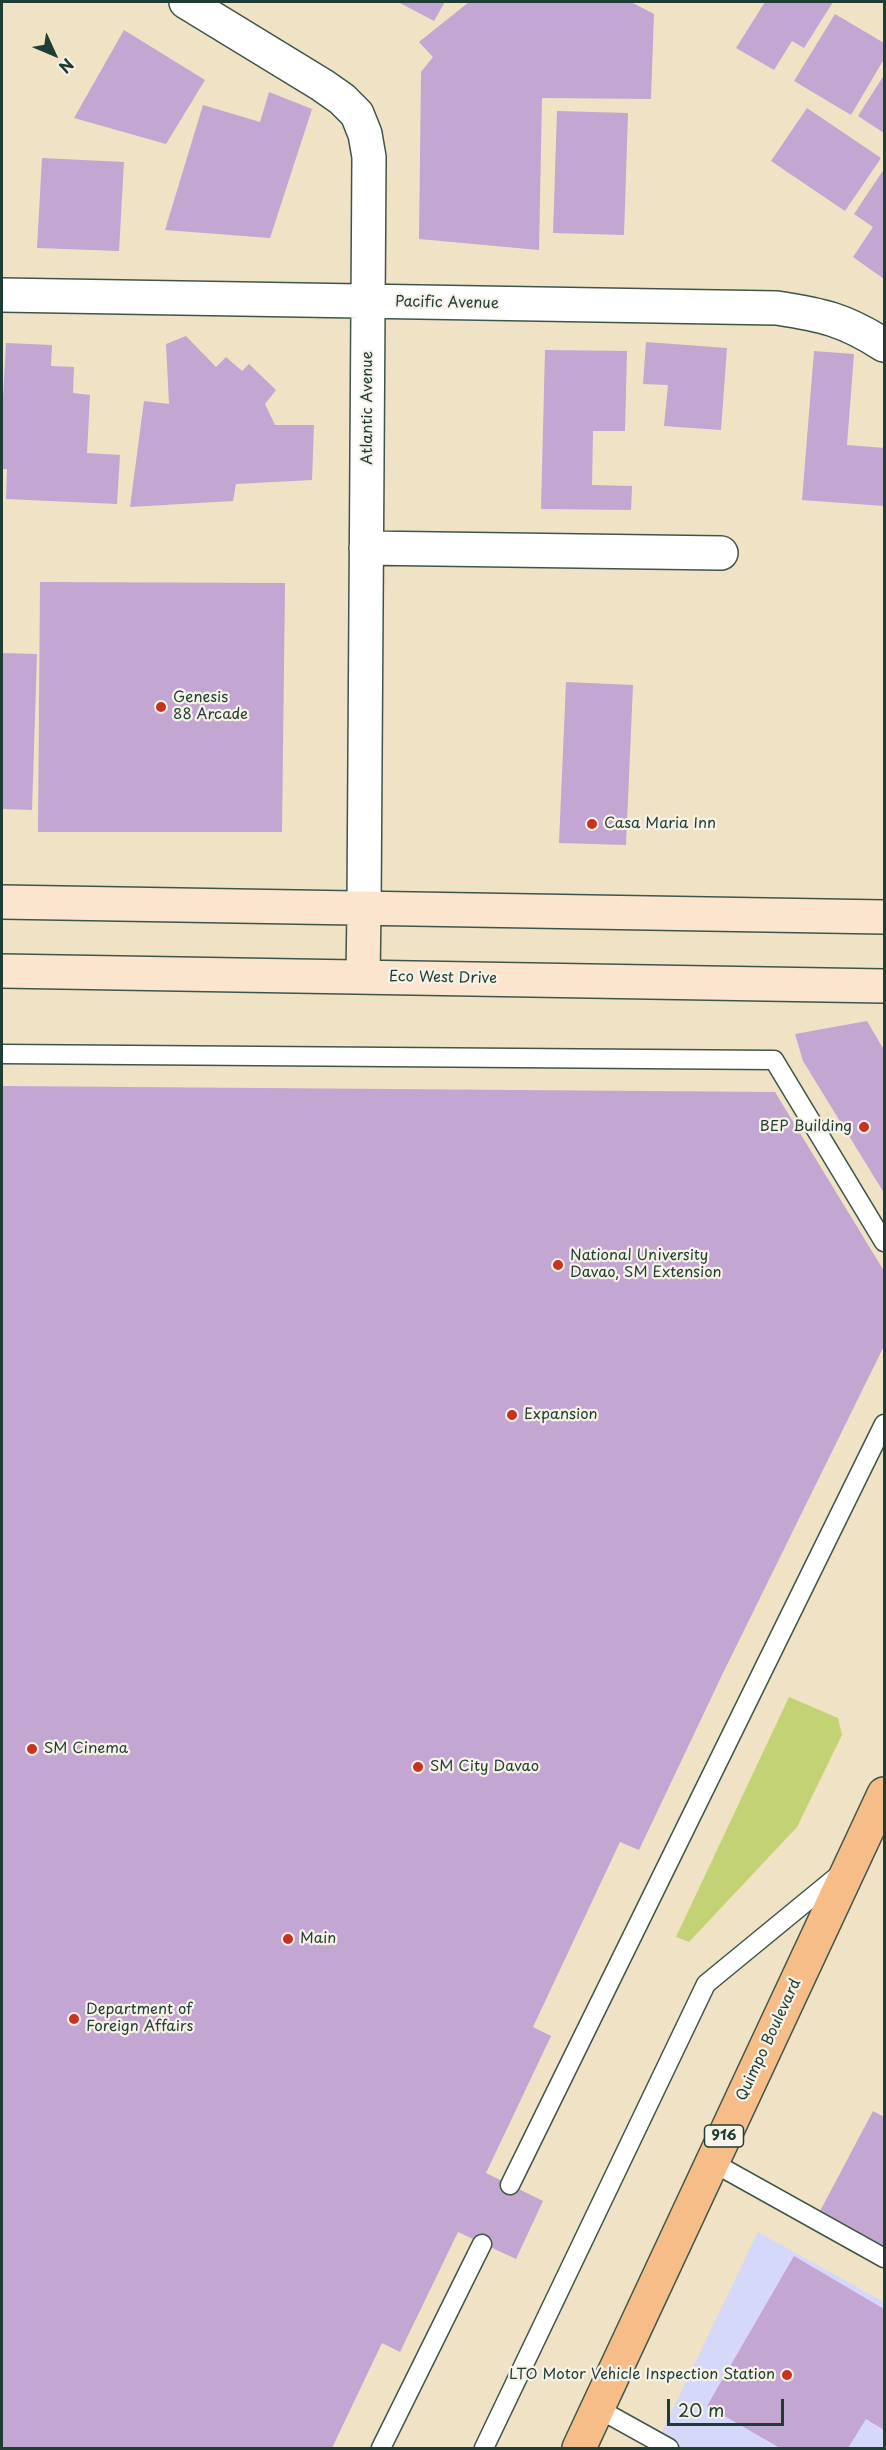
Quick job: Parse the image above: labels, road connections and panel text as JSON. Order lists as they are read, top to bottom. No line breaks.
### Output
{"streets":{"main road":["Quimpo Boulevard","916"],"street":["Pacific Avenue","Atlantic Avenue","Eco West Drive"]},"crossings":[["Pacific Avenue","Atlantic Avenue"]],"places":["Genesis 88 Arcade","Casa Maria Inn","BEP Building","National University Davao, SM Extension","Expansion","SM Cinema","SM City Davao","Main","Department of Foreign Affairs","LTO Motor Vehicle Inspection Station"],"scale_bar":"20 m","north":"bottom right"}
